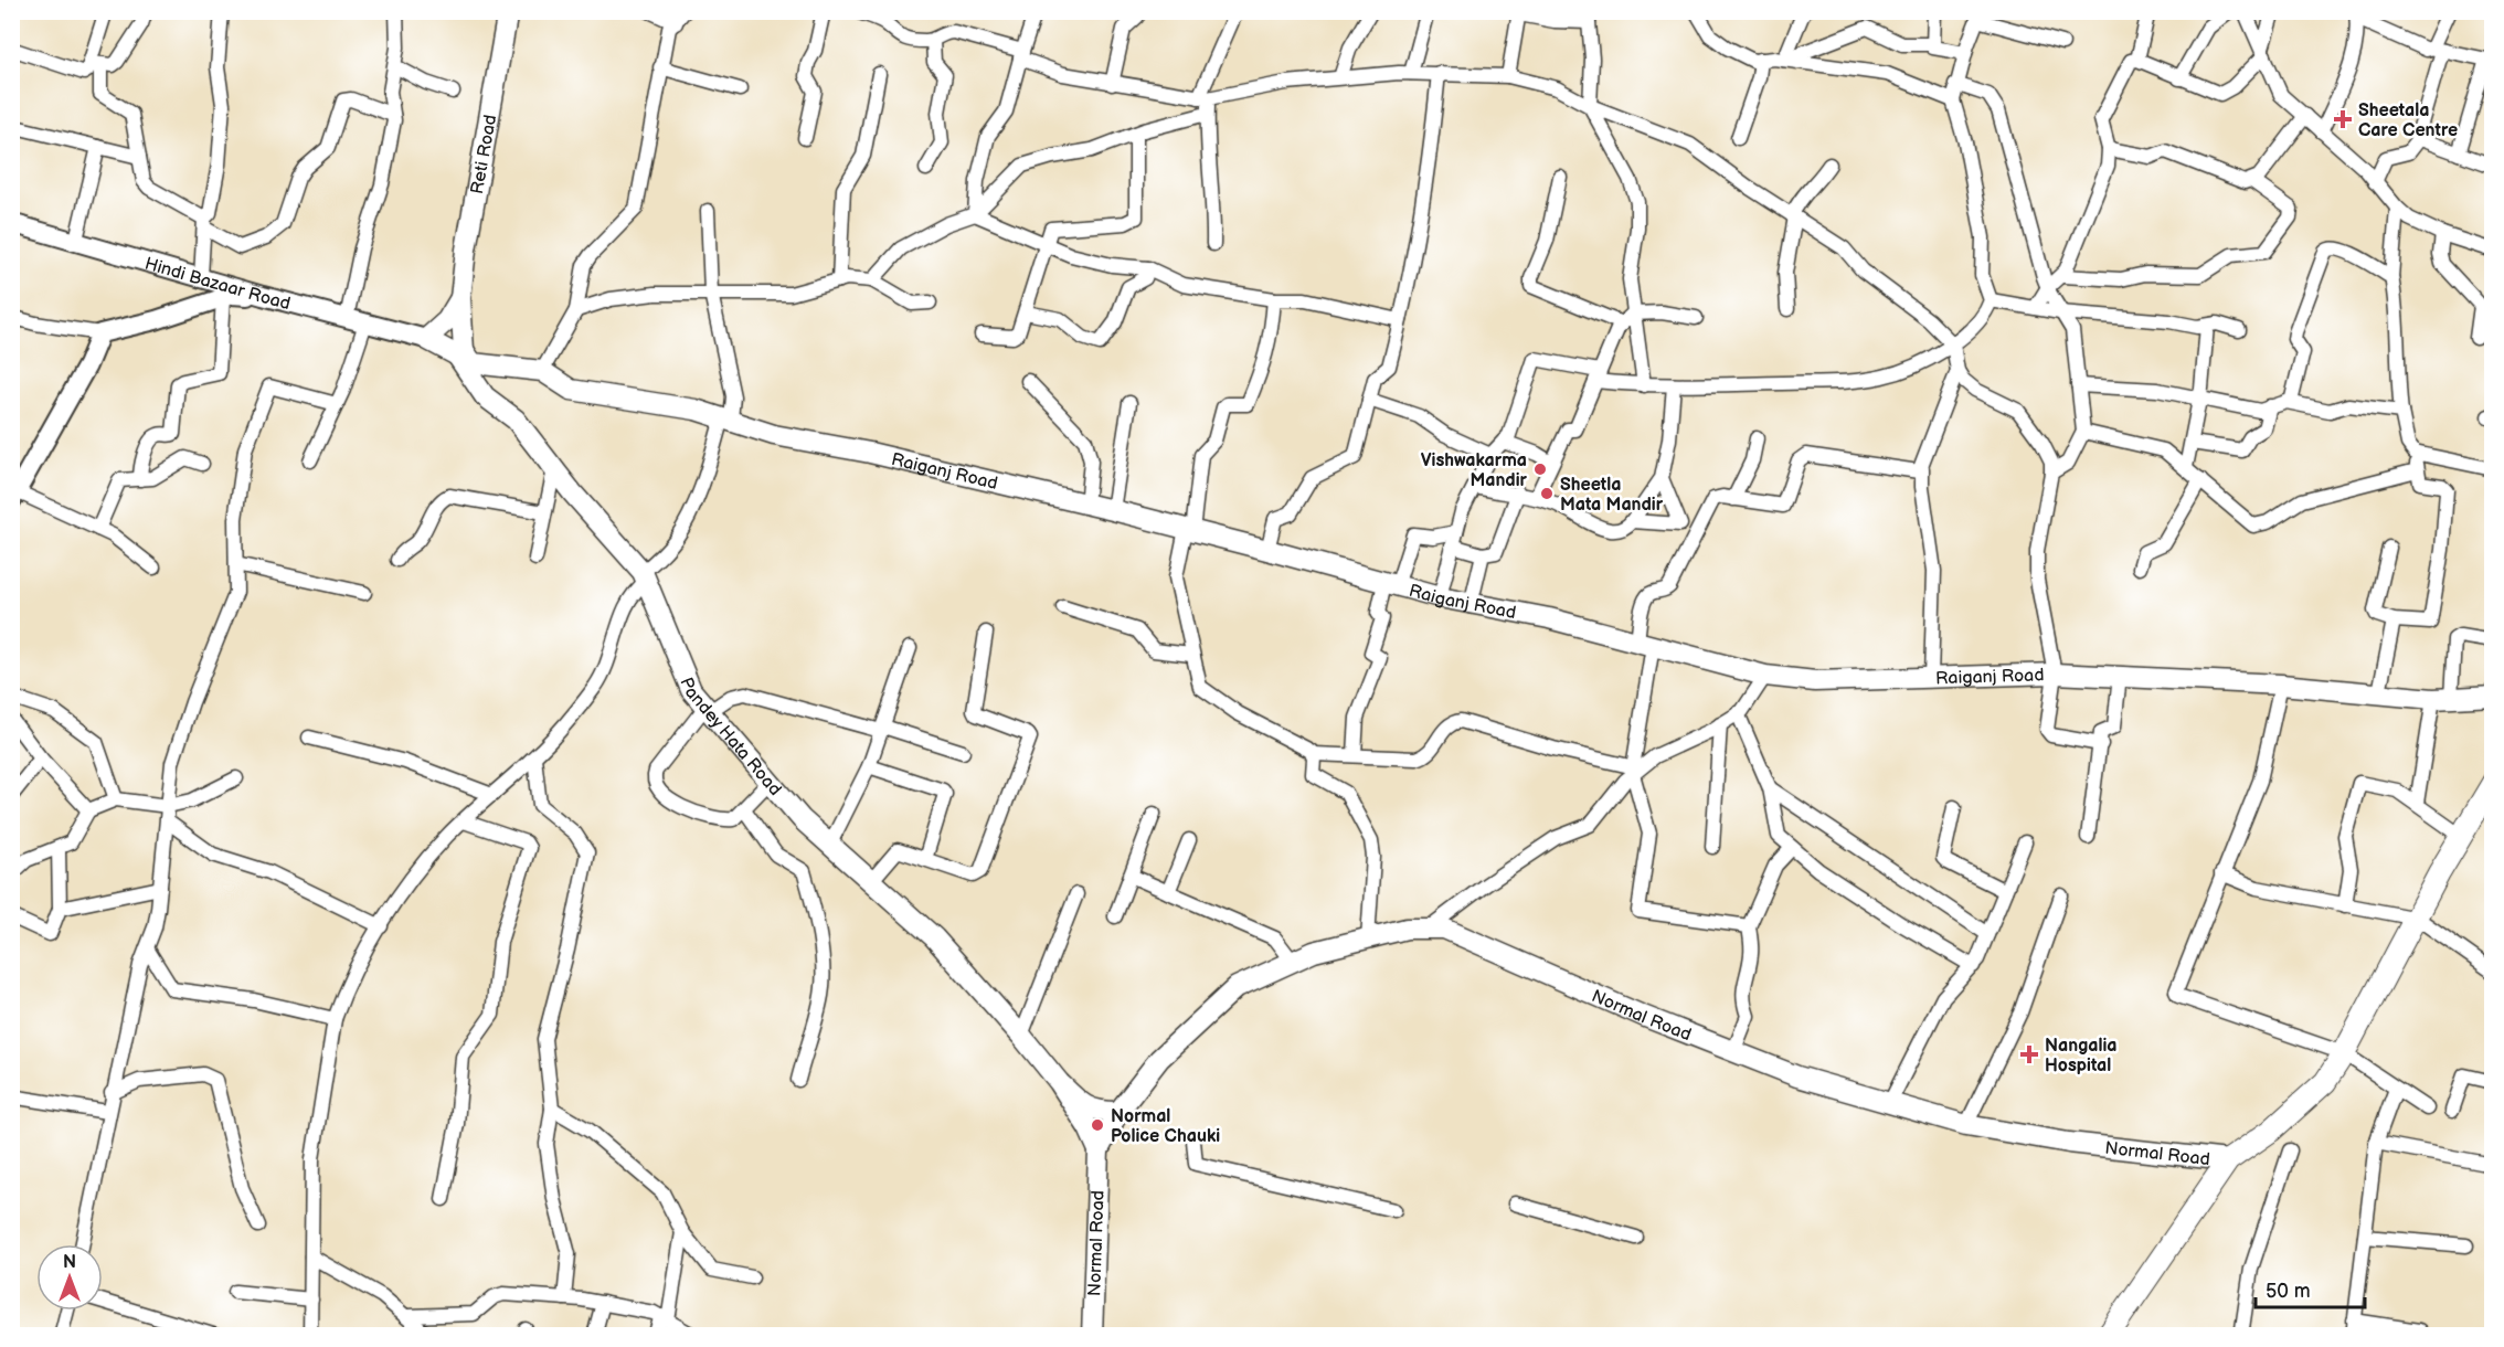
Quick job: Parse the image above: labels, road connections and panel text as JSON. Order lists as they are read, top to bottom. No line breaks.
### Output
{"streets":{"main road":["Reti Road","Raiganj Road","Pandey Hata Road","Normal Road"],"street":["Hindi Bazaar Road"]},"crossings":[["Reti Road","Raiganj Road"],["Reti Road","Pandey Hata Road"],["Hindi Bazaar Road","Raiganj Road"],["Raiganj Road","Pandey Hata Road"]],"places":{"health":["Sheetala Care Centre","Nangalia Hospital"],"other":["Vishwakarma Mandir","Sheetla Mata Mandir","Normal Police Chauki"]},"scale_bar":"50 m","north":"top"}
